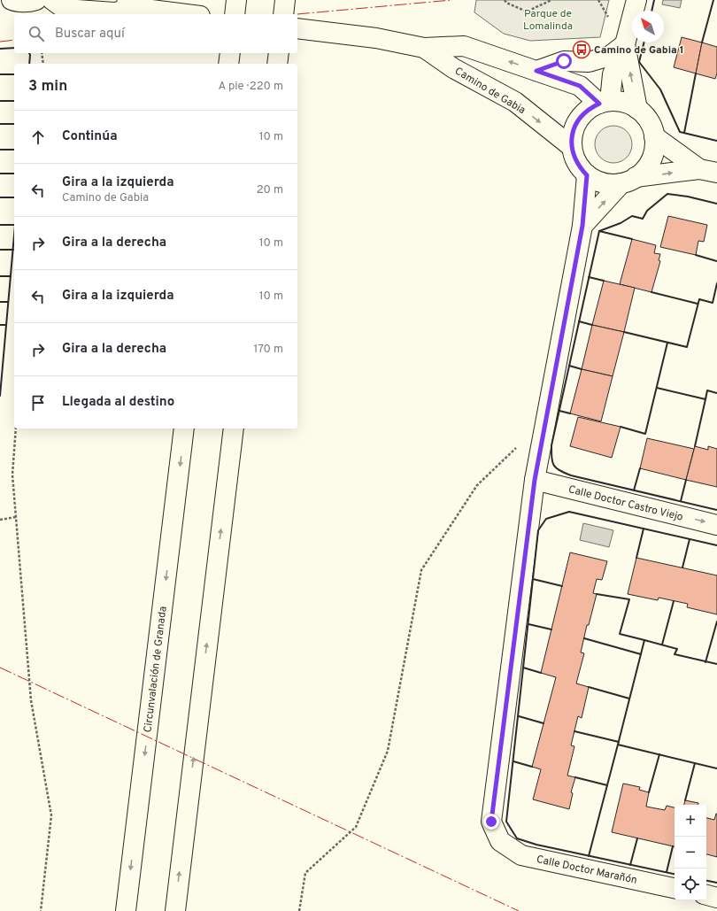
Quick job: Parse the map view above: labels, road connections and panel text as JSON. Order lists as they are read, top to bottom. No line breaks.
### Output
{"streets":{"main road":["Camino de Gabia","Calle Doctor Castro Viejo","Circunvalación de Granada","Calle Doctor Marañón"]},"crossings":[["Calle Doctor Castro Viejo","Calle Doctor Marañón"]],"one_way":["Calle Doctor Castro Viejo"],"parks":["Parque de Lomalinda"],"places":{"bus stop":["Camino de Gabia 1"]},"north":"top left","page":{"search":"Buscar aquí","heading":["3 min","A pie · 220 m"],"list":[["Continúa","10 m"],["Gira a la izquierda","Camino de Gabia","20 m"],["Gira a la derecha","10 m"],["Gira a la izquierda","10 m"],["Gira a la derecha","170 m"],"Llegada al destino"],"map_buttons":["+","−"]}}
